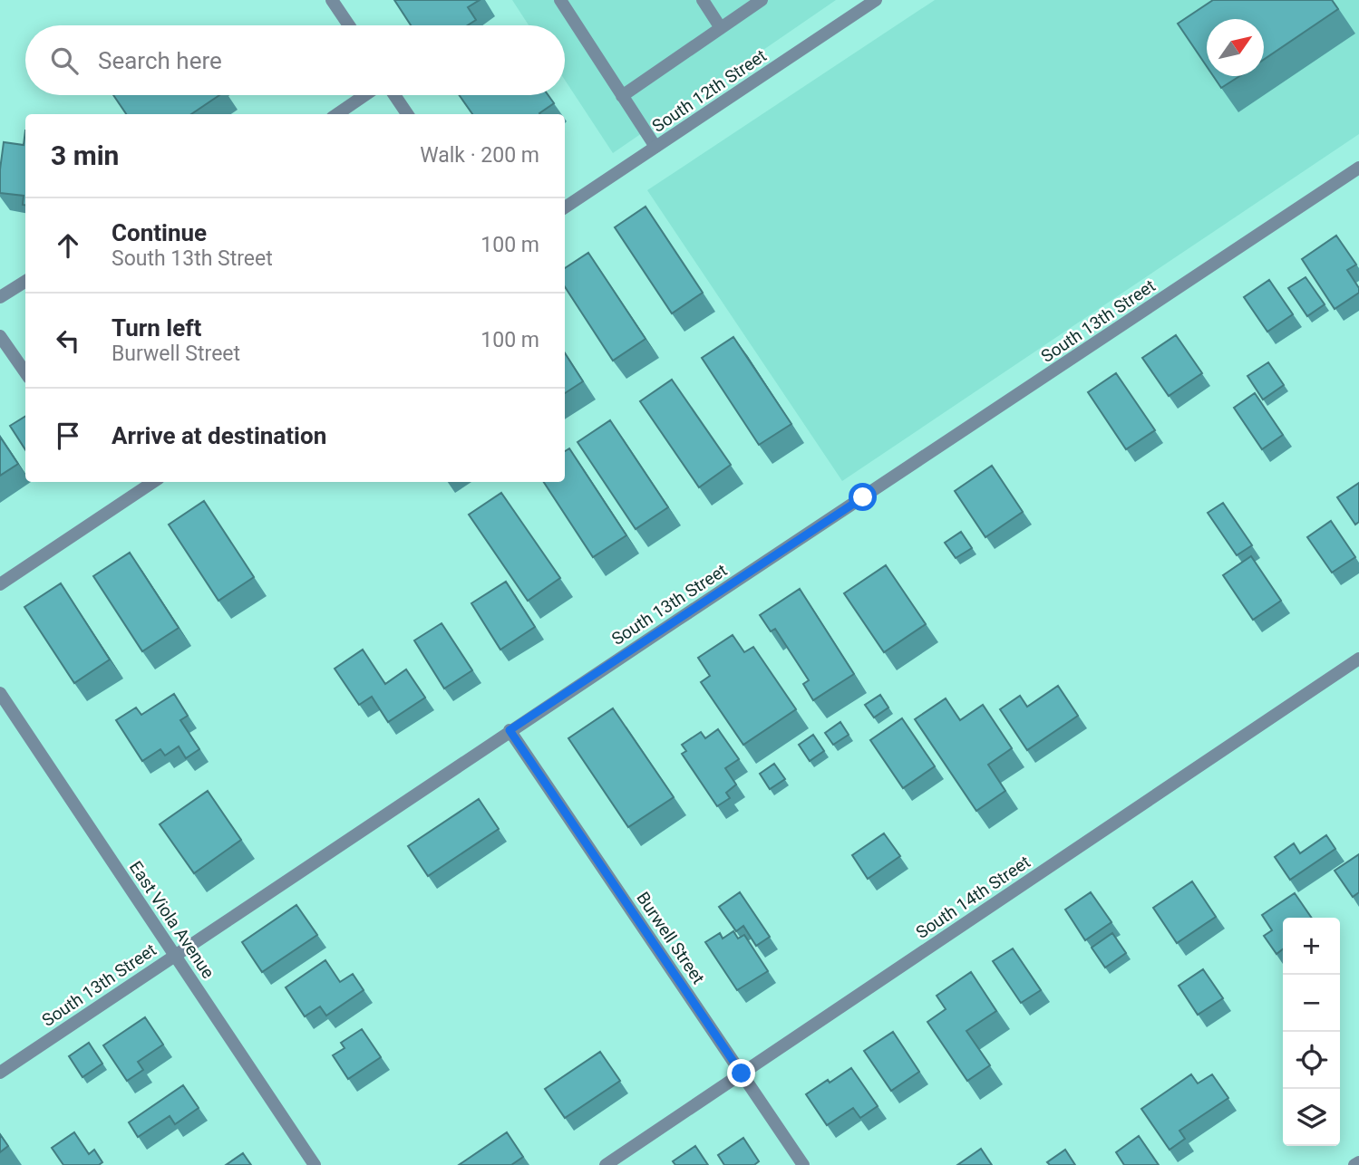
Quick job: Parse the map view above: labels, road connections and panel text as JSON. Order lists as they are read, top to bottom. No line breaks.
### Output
{"streets":{"street":["South 12th Street","South 13th Street","South 14th Street","East Viola Avenue","Burwell Street"]},"crossings":[["South 13th Street","East Viola Avenue"],["South 13th Street","Burwell Street"],["South 14th Street","Burwell Street"]],"north":"top right","page":{"search":"Search here","heading":["3 min","Walk · 200 m"],"list":[["Continue","South 13th Street","100 m"],["Turn left","Burwell Street","100 m"],"Arrive at destination"],"map_buttons":["+","−"]}}
